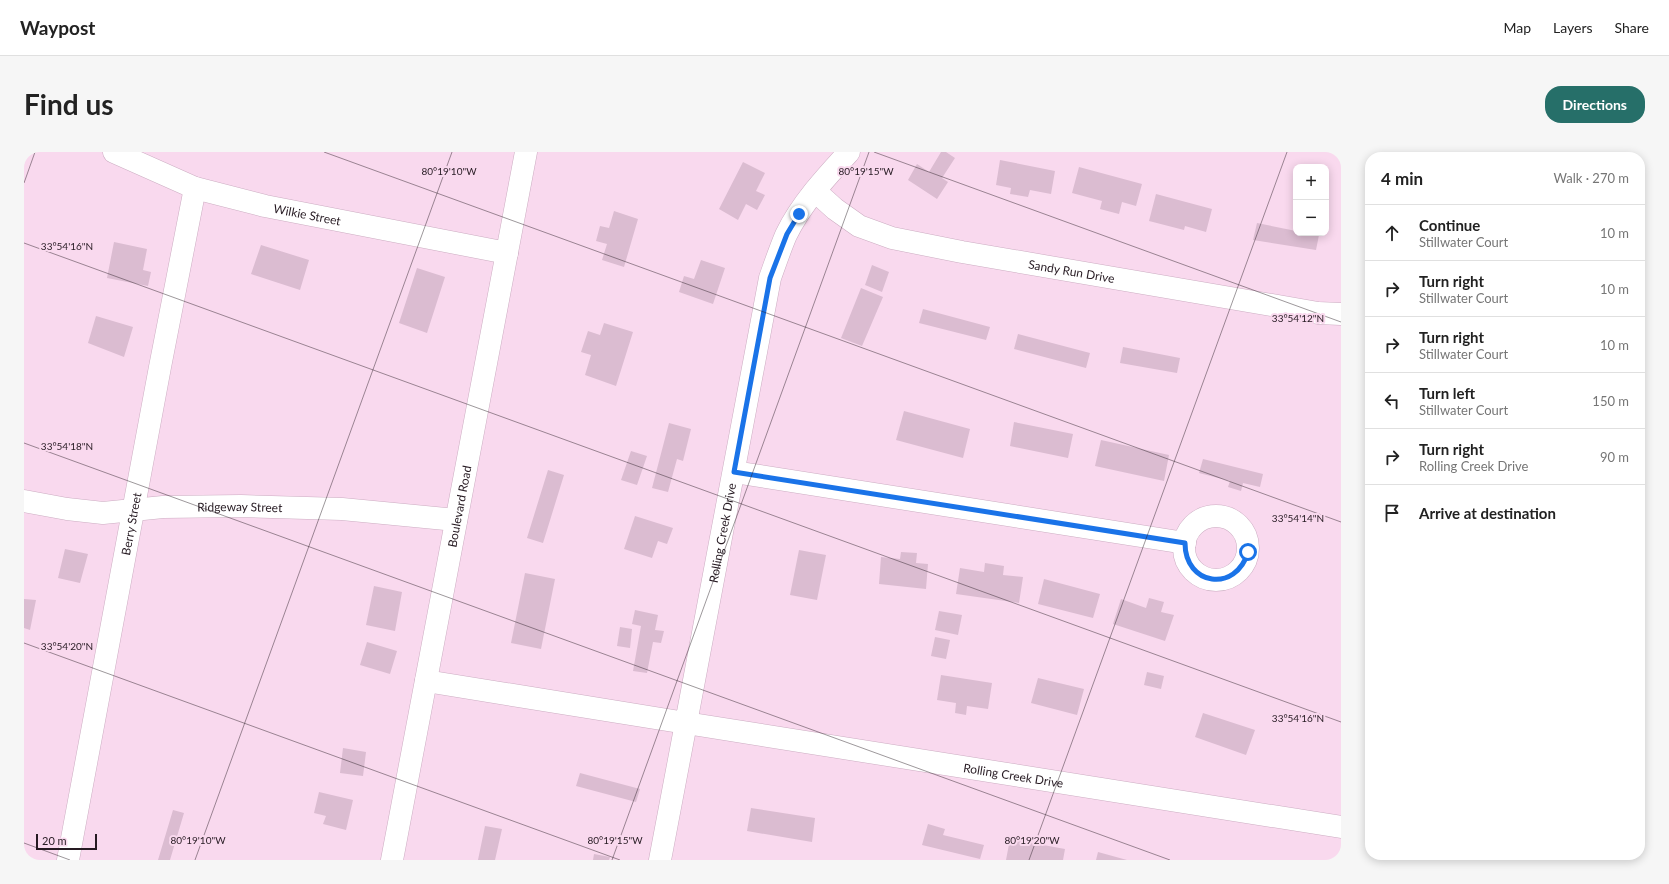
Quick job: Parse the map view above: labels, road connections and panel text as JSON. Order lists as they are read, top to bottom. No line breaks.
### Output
{"streets":{"street":["Wilkie Street","Sandy Run Drive","Boulevard Road","Ridgeway Street","Berry Street","Rolling Creek Drive"]},"crossings":[["Wilkie Street","Boulevard Road"],["Wilkie Street","Berry Street"],["Sandy Run Drive","Rolling Creek Drive"],["Boulevard Road","Ridgeway Street"],["Boulevard Road","Rolling Creek Drive"],["Ridgeway Street","Berry Street"]],"scale_bar":"20 m","page":{"header":"Waypost","nav":["Map","Layers","Share"],"buttons":"Directions","title":"Find us","heading":["4 min","Walk · 270 m"],"map_buttons":["+","−"],"list":[["Continue","Stillwater Court","10 m"],["Turn right","Stillwater Court","10 m"],["Turn right","Stillwater Court","10 m"],["Turn left","Stillwater Court","150 m"],["Turn right","Rolling Creek Drive","90 m"],"Arrive at destination"],"scale":"20 m"},"coordinates":["80°19'10\"W","80°19'15\"W","33°54'16\"N","33°54'12\"N","33°54'18\"N","33°54'14\"N","33°54'20\"N","80°19'20\"W"]}
